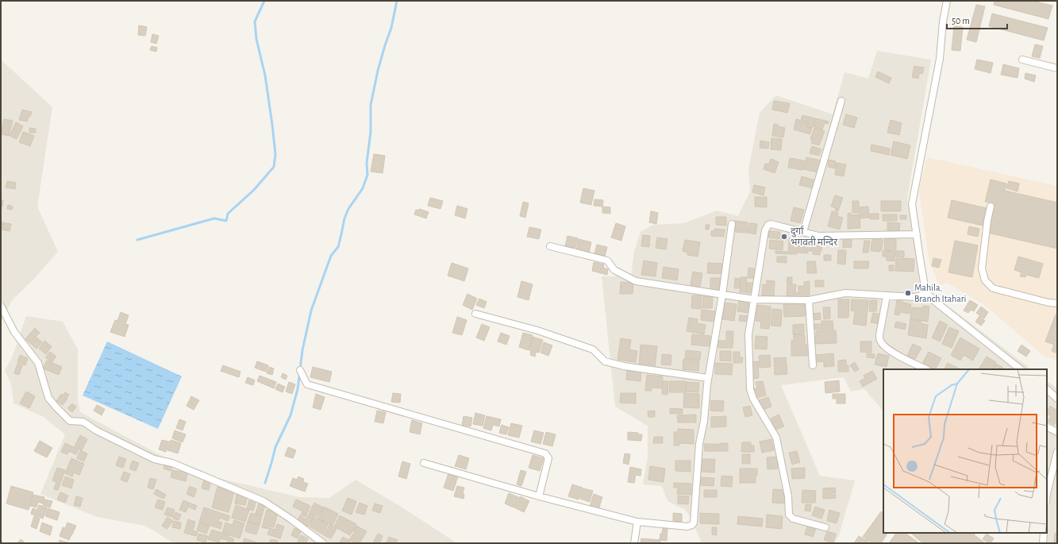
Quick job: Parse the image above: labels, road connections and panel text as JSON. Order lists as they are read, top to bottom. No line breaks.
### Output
{"places":["दुर्गा भगवती मन्दिर","Mahila, Branch Itahari"],"scale_bar":"50 m"}
